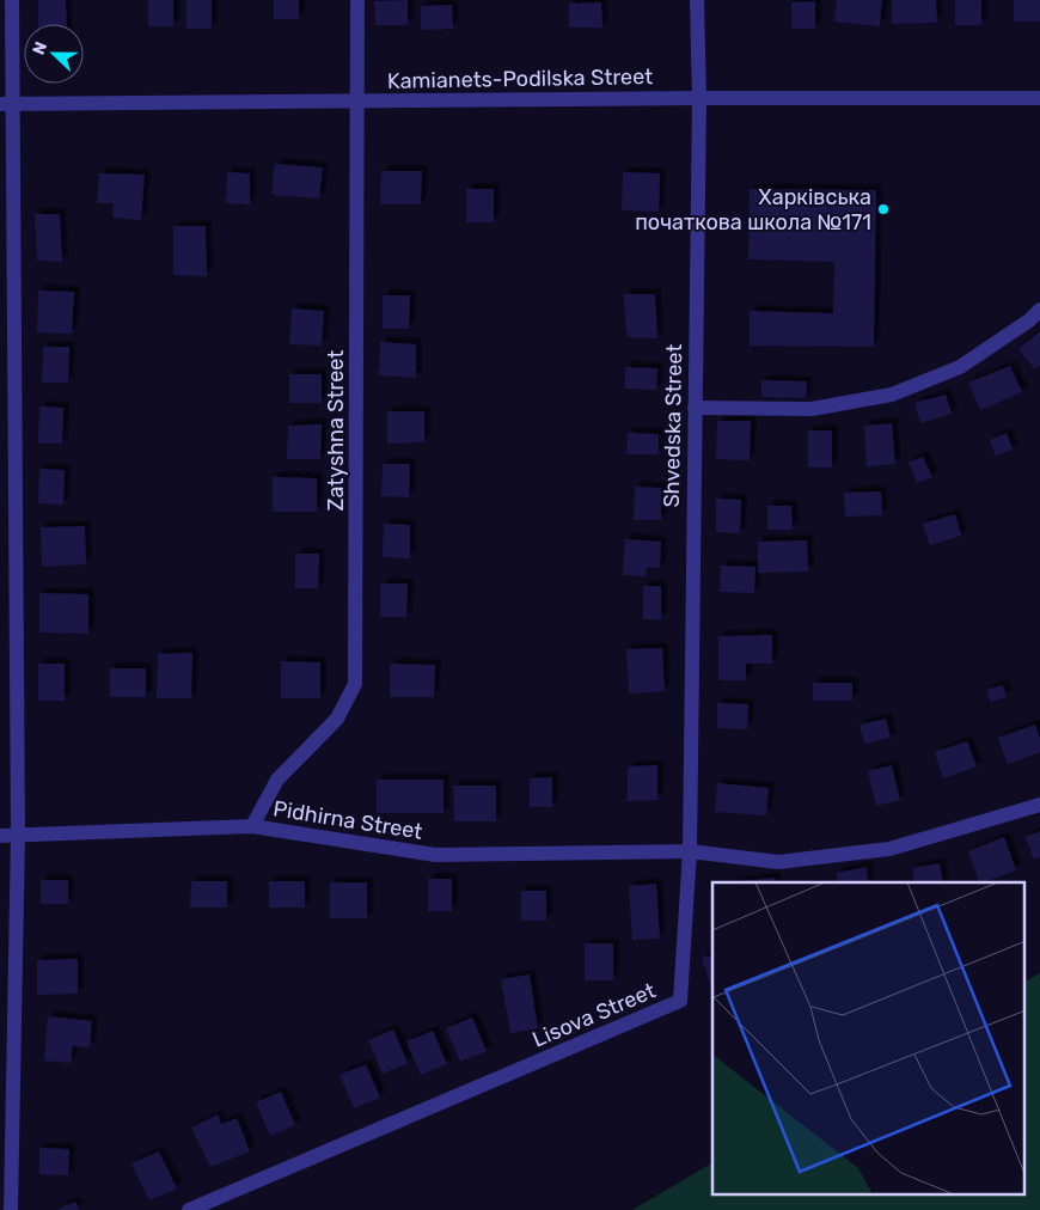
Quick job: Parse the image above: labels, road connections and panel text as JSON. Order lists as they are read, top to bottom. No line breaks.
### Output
{"streets":{"street":["Kamianets-Podilska Street","Shvedska Street","Zatyshna Street","Pidhirna Street","Lisova Street"]},"crossings":[["Kamianets-Podilska Street","Shvedska Street"],["Kamianets-Podilska Street","Zatyshna Street"],["Shvedska Street","Pidhirna Street"],["Shvedska Street","Lisova Street"],["Zatyshna Street","Pidhirna Street"],["Pidhirna Street","Lisova Street"]],"places":["Харківська початкова школа №171"],"north":"left"}
